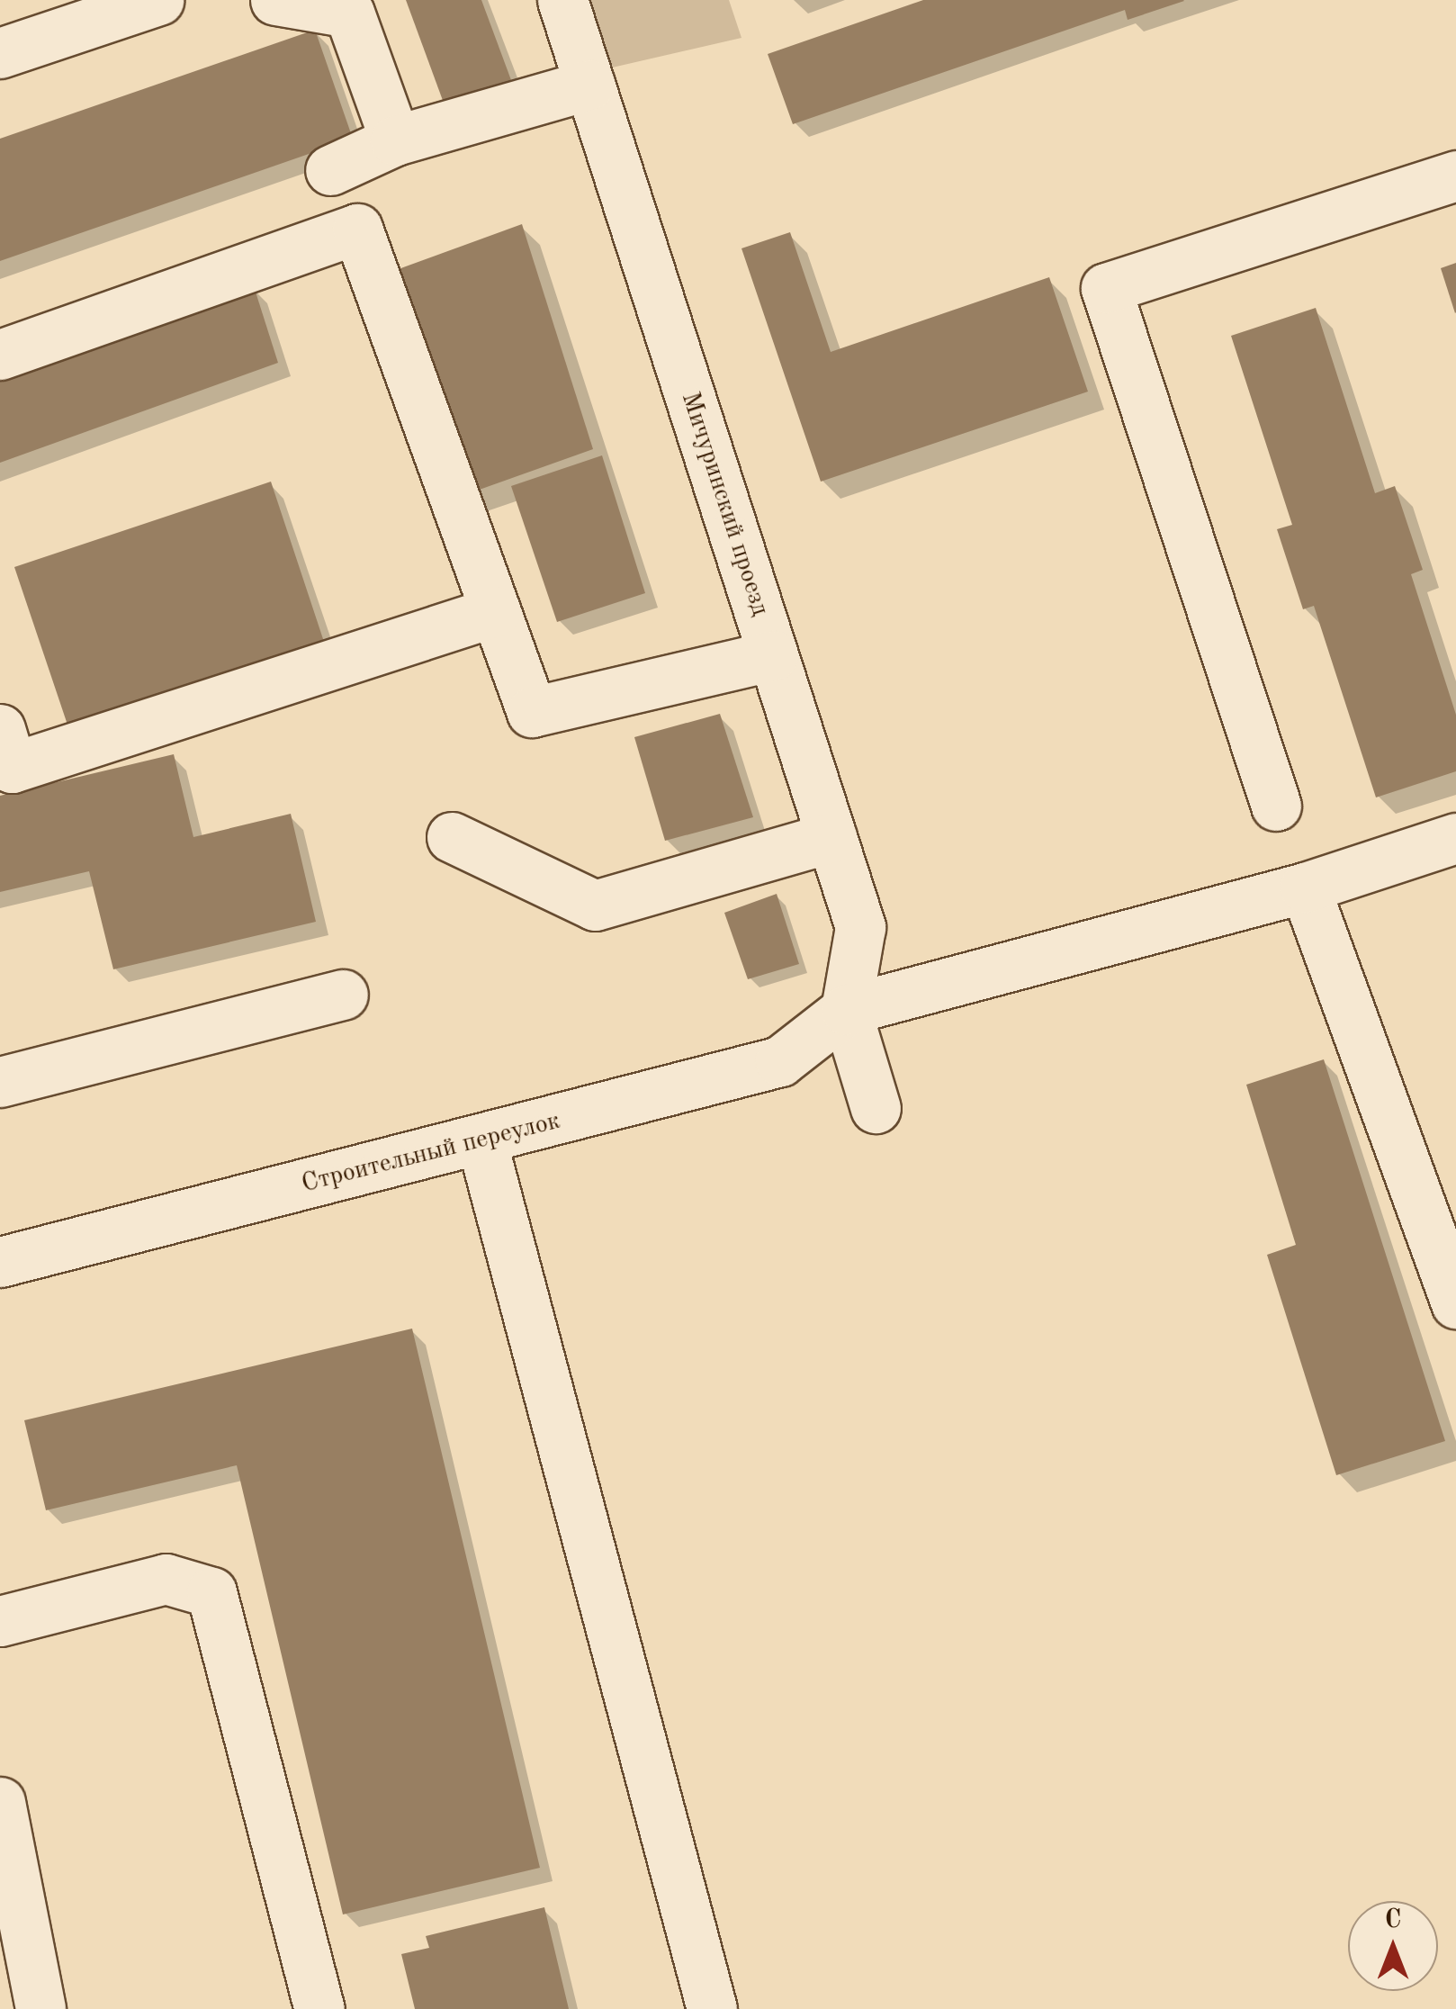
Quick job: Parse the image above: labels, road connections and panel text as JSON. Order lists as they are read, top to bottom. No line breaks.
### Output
{"streets":{"street":["Мичуринский проезд","Строительный переулок"]},"crossings":[["Мичуринский проезд","Строительный переулок"]],"north":"top"}
